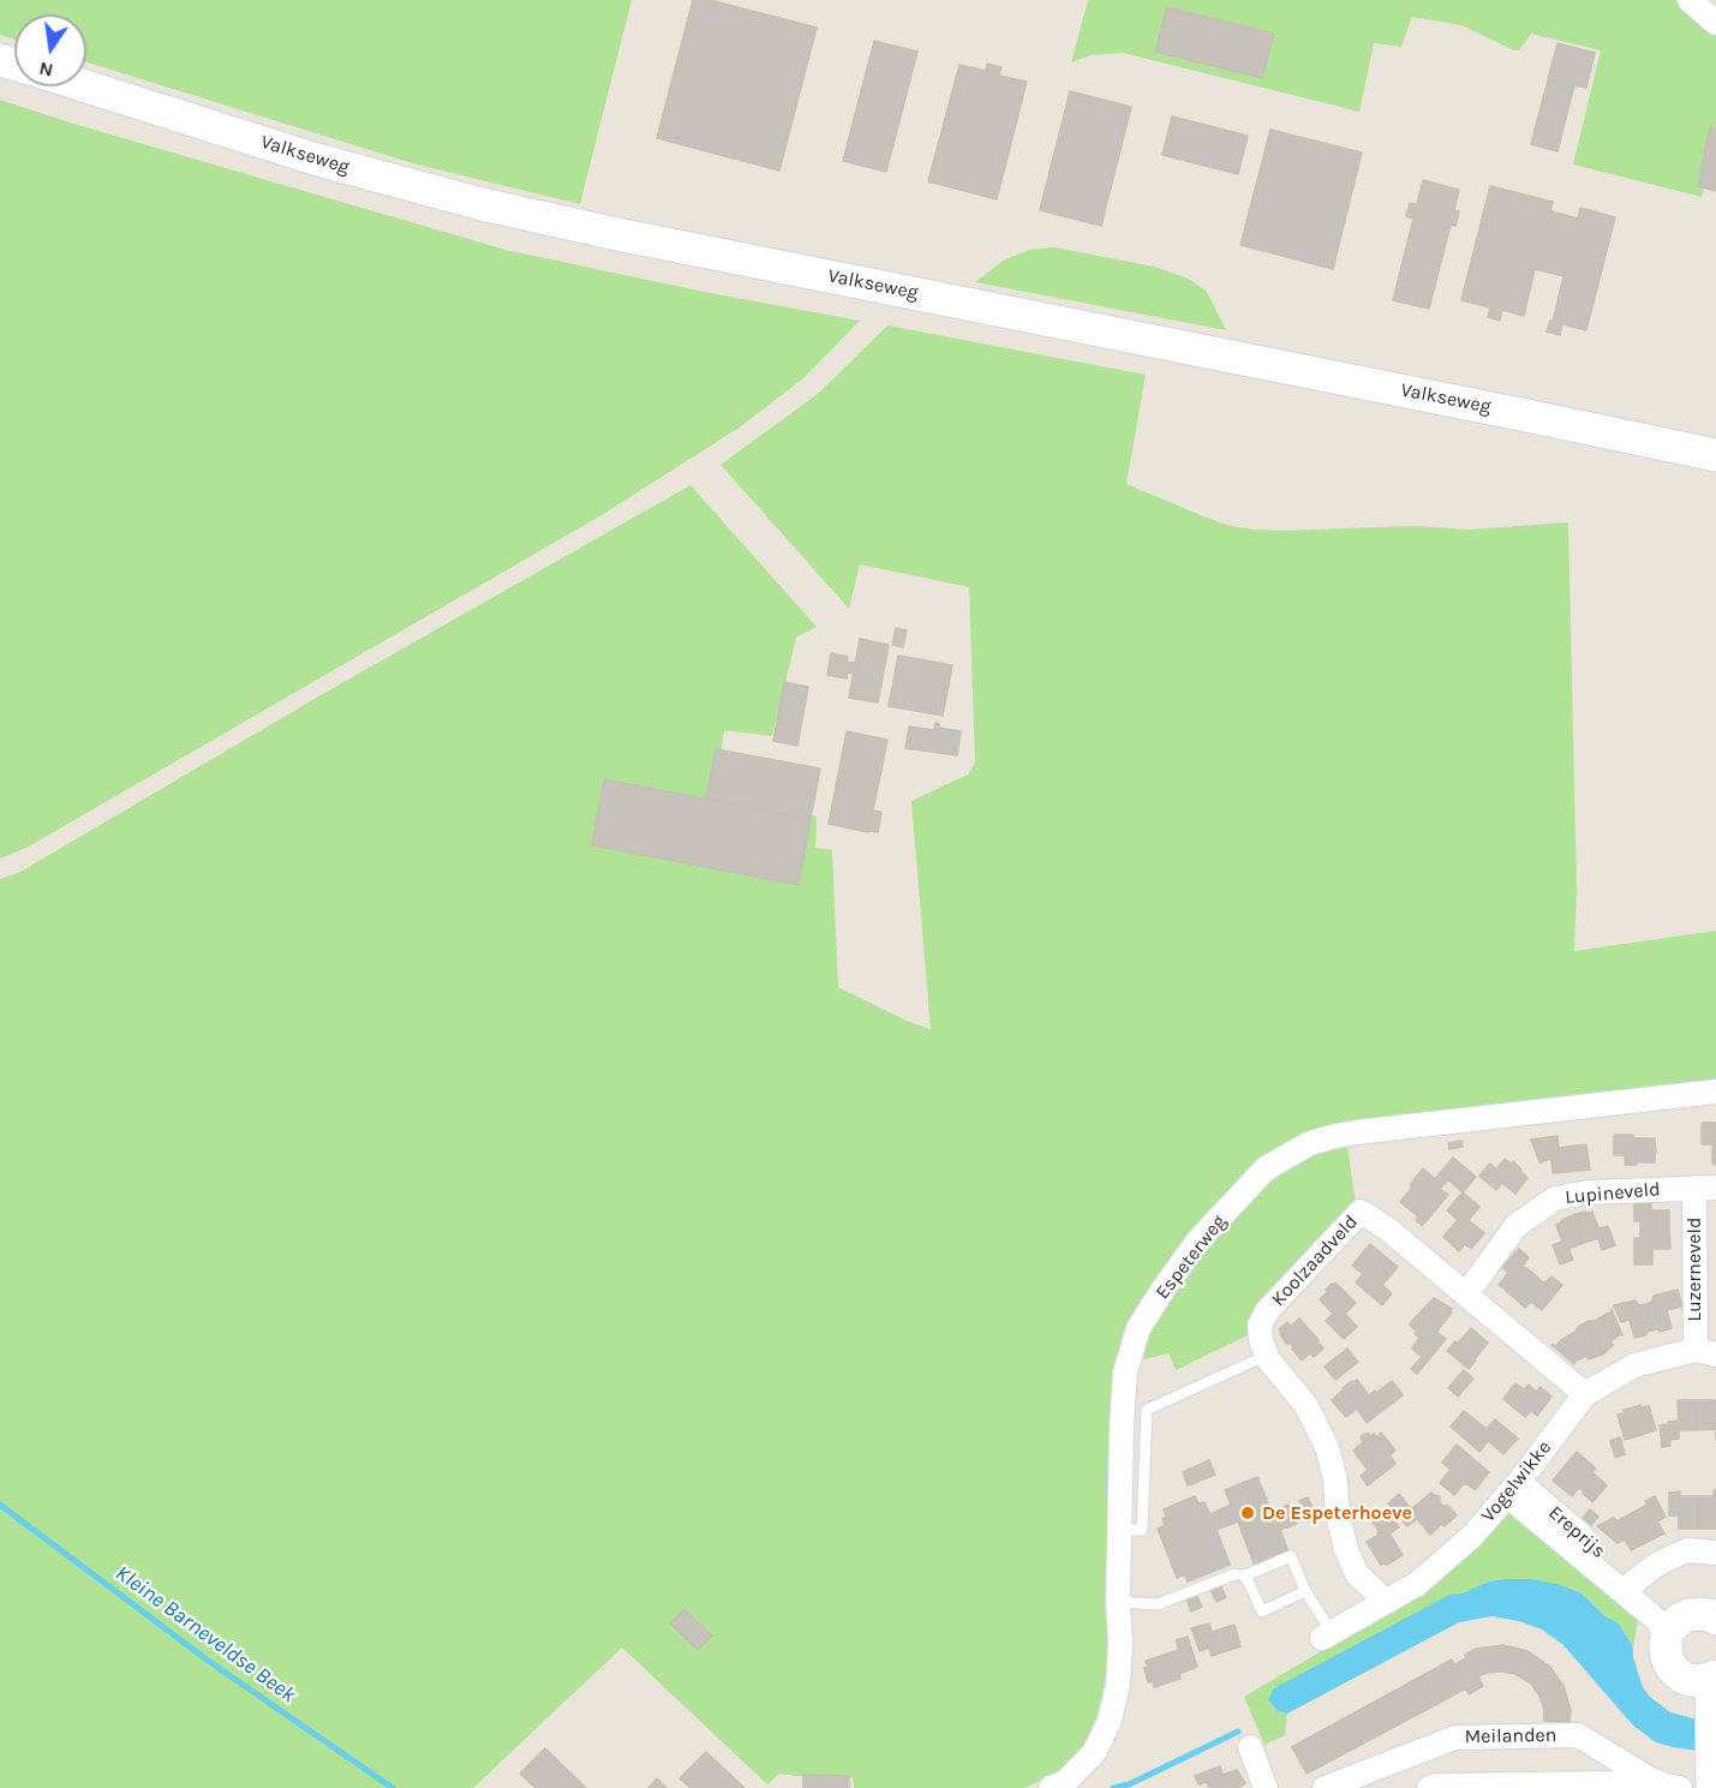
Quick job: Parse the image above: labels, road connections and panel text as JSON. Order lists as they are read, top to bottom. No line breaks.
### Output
{"streets":{"main road":["Valkseweg"],"street":["Lupineveld","Espeterweg","Koolzaadveld","Luzerneveld","Vogelwikke","Ereprijs","Meilanden"]},"crossings":[["Lupineveld","Koolzaadveld"],["Lupineveld","Luzerneveld"],["Koolzaadveld","Vogelwikke"],["Luzerneveld","Vogelwikke"],["Vogelwikke","Ereprijs"]],"water":["Kleine Barneveldse Beek"],"places":["De Espeterhoeve"],"north":"bottom"}
